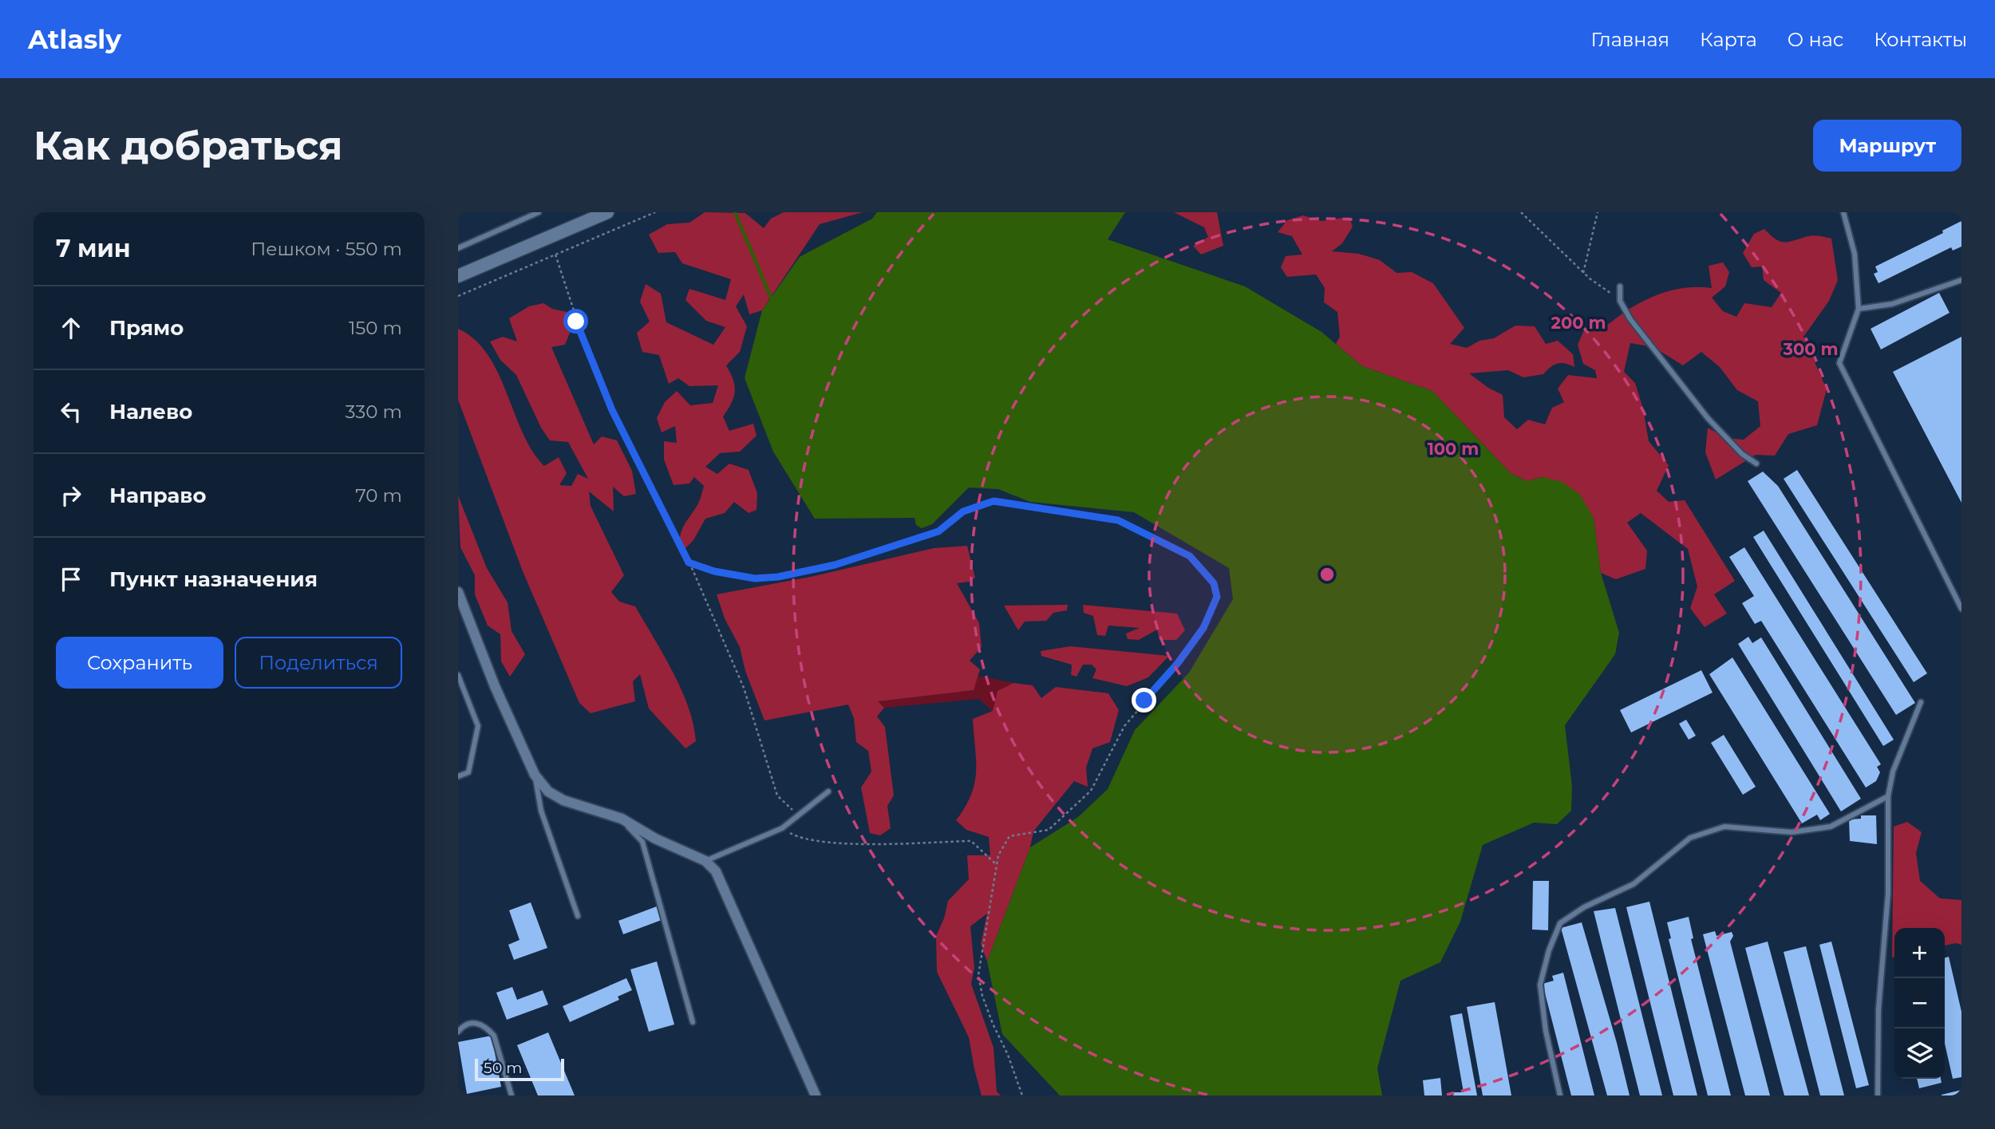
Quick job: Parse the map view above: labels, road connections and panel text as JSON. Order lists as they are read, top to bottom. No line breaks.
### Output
{"scale_bar":"50 m","page":{"header":"Atlasly","nav":["Главная","Карта","О нас","Контакты"],"buttons":["Маршрут",["Сохранить","Поделиться"]],"title":"Как добраться","heading":["7 мин","Пешком · 550 m"],"list":[["Прямо","150 m"],["Налево","330 m"],["Направо","70 m"],"Пункт назначения"],"map_buttons":["+","−"],"scale":"50 m"},"rings":["200 m","300 m","100 m"]}
